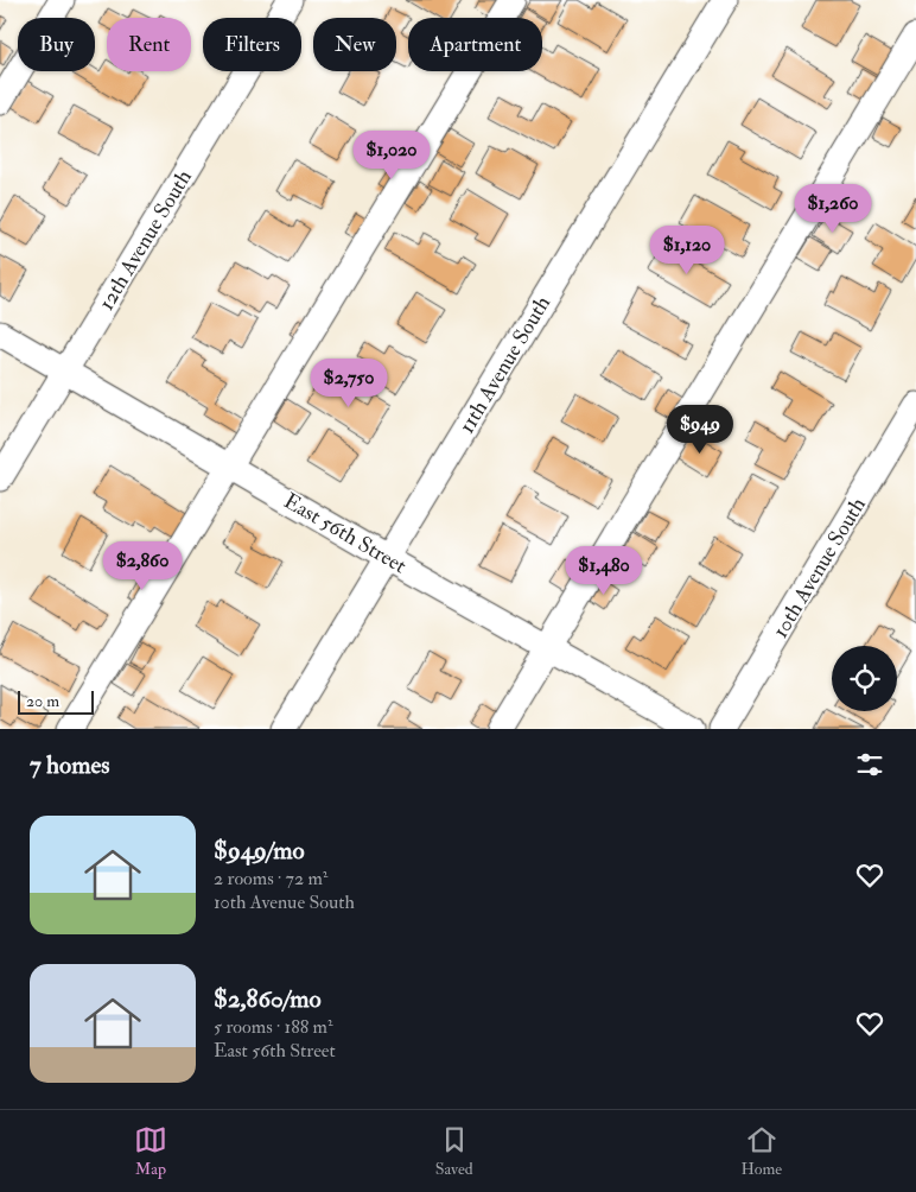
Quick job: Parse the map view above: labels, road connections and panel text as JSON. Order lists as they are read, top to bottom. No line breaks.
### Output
{"streets":{"street":["12th Avenue South","11th Avenue South","East 56th Street","10th Avenue South"]},"crossings":[["12th Avenue South","East 56th Street"],["11th Avenue South","East 56th Street"]],"scale_bar":"20 m","page":{"chip":["Buy","Rent","Filters","New","Apartment"],"price":["$1,020","$1,260","$1,120","$2,750","$949","$2,860","$1,480"],"scale":"20 m","heading":"7 homes","list":[{"name":"$949/mo","note":"2 rooms · 72 m² · 10th Avenue South"},{"name":"$2,860/mo","note":"5 rooms · 188 m² · East 56th Street"}],"tabs":["Map","Saved","Home"]}}
